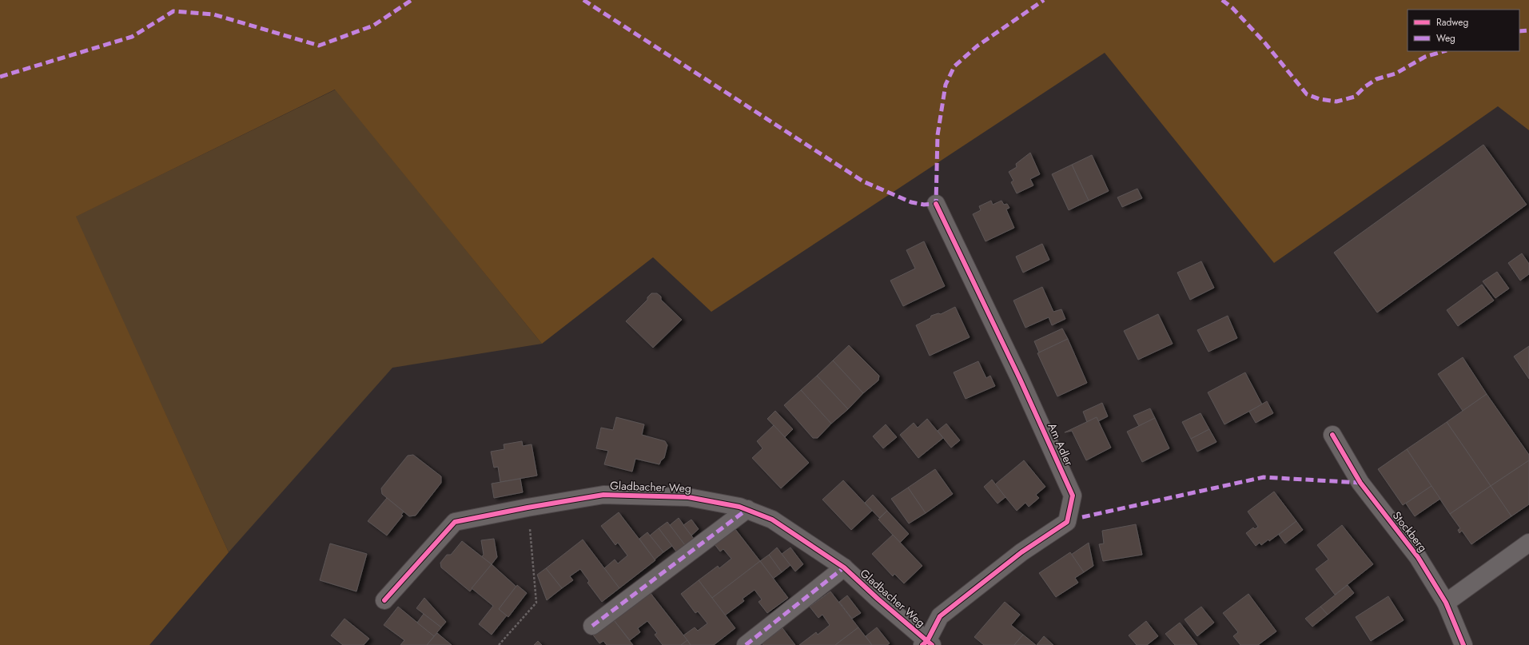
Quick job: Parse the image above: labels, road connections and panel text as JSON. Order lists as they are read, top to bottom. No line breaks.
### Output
{"streets":{"street":["Am Adler","Gladbacher Weg","Stockberg"]},"crossings":[["Am Adler","Gladbacher Weg"]],"legend":["Radweg","Weg"]}
